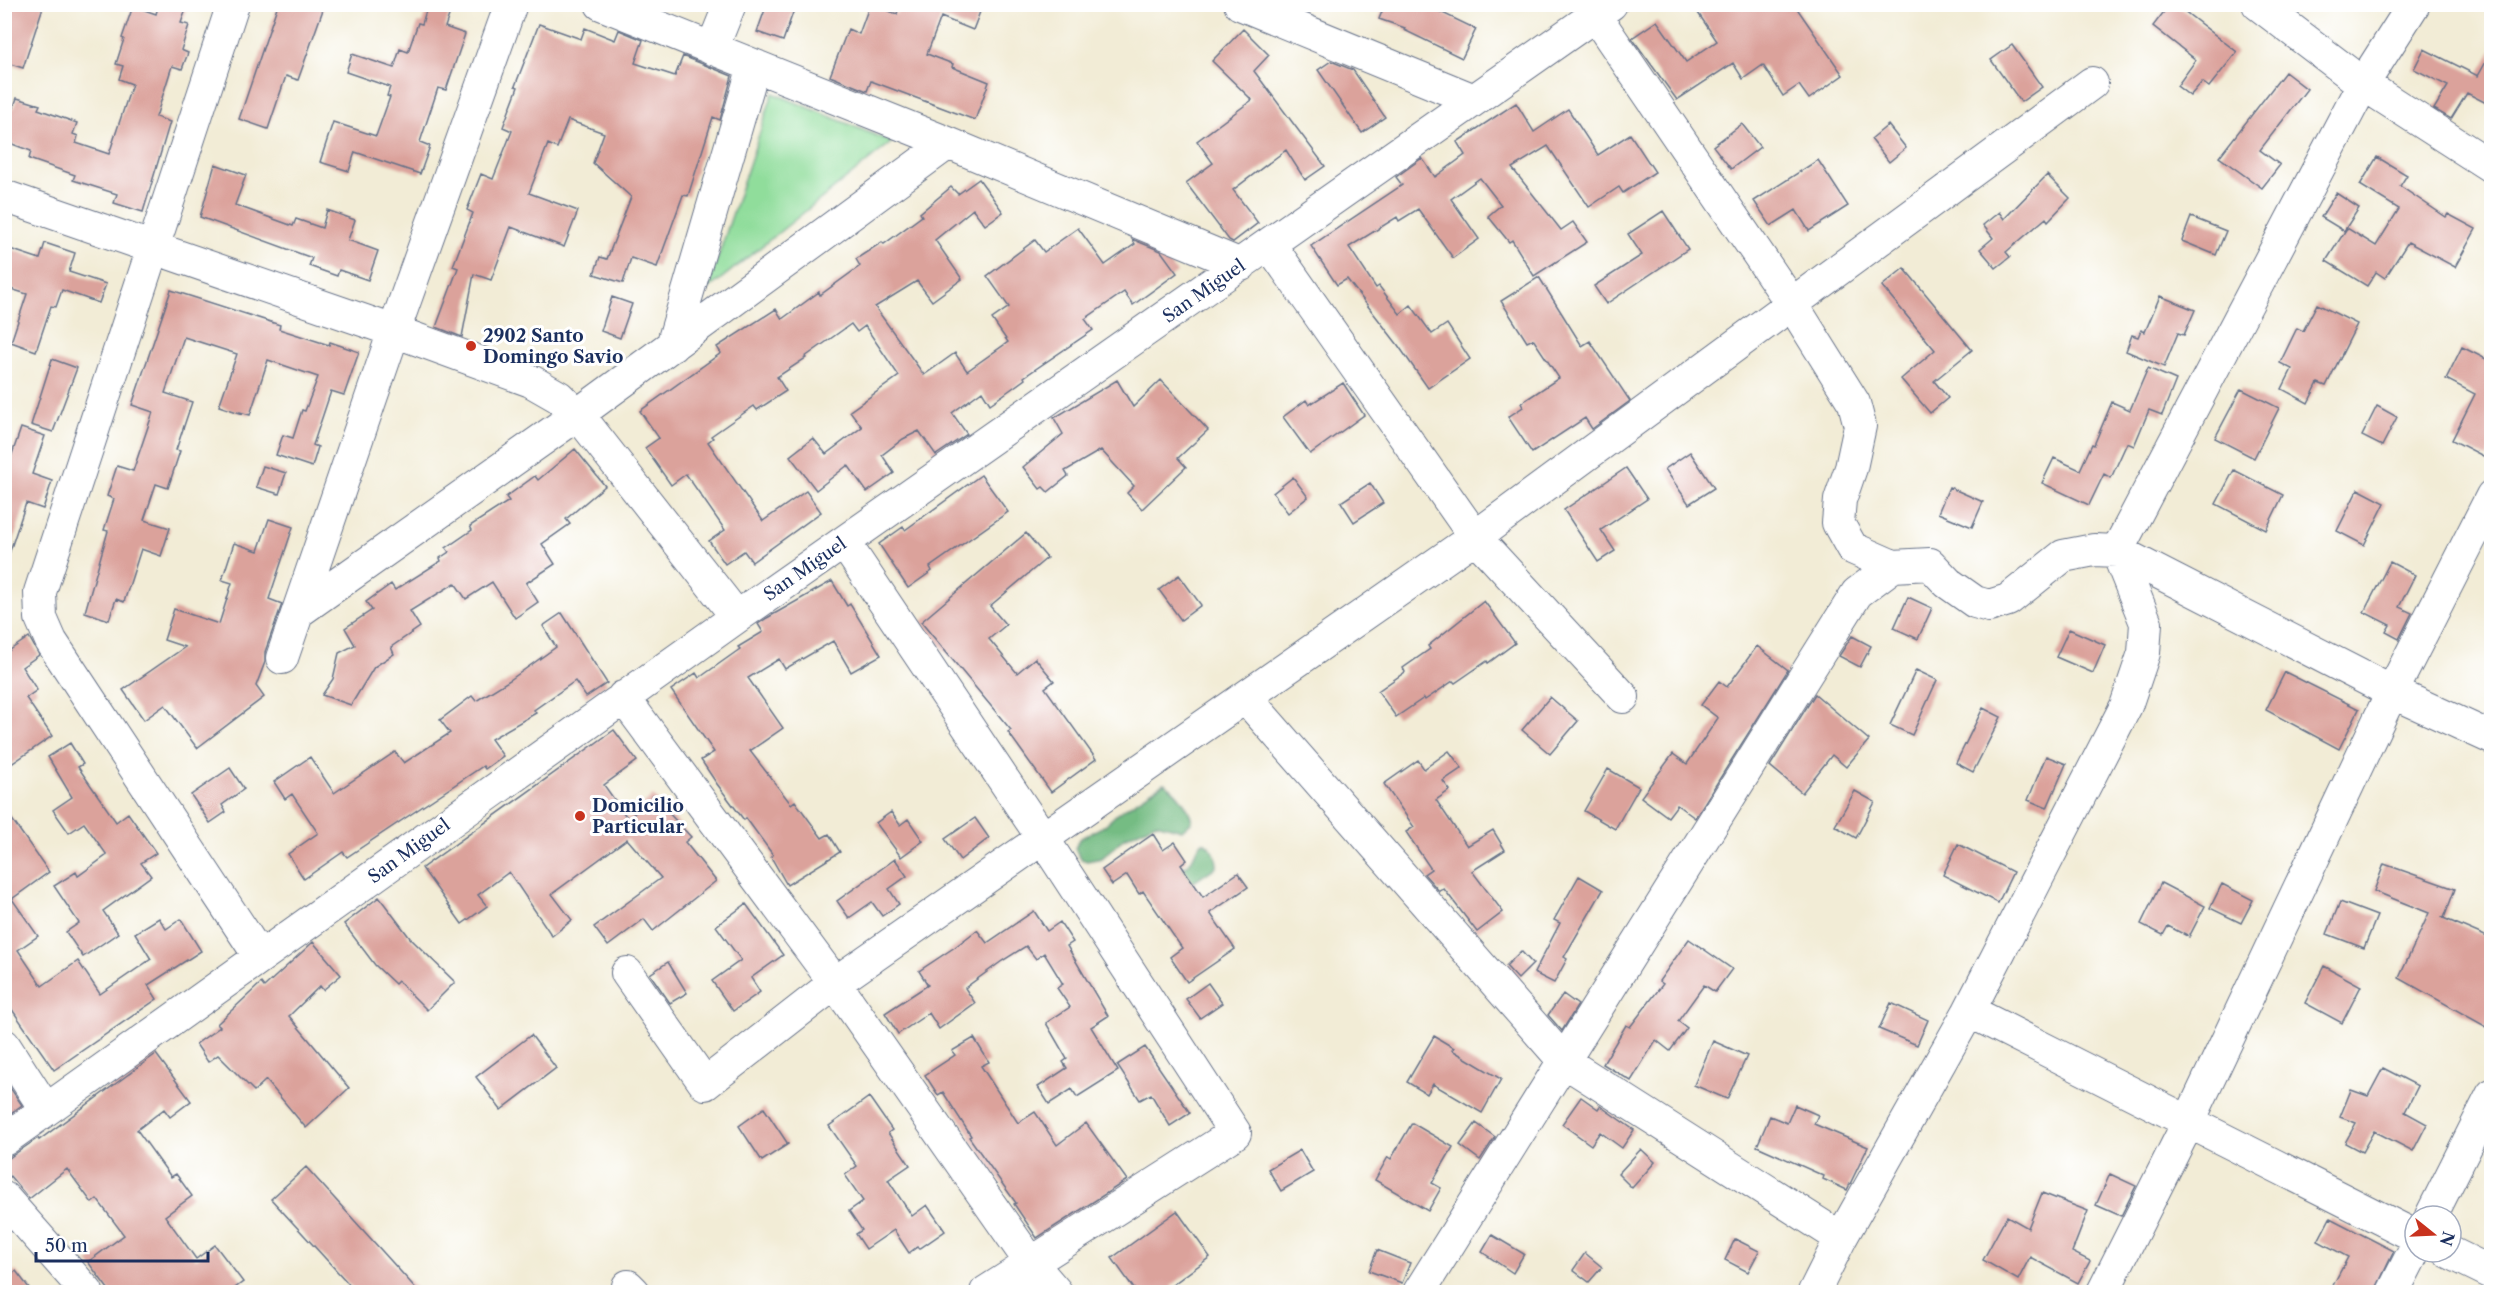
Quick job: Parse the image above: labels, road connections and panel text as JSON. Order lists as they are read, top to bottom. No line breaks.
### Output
{"streets":{"street":["San Miguel"]},"places":["2902 Santo Domingo Savio","Domicilio Particular"],"scale_bar":"50 m","north":"right"}
